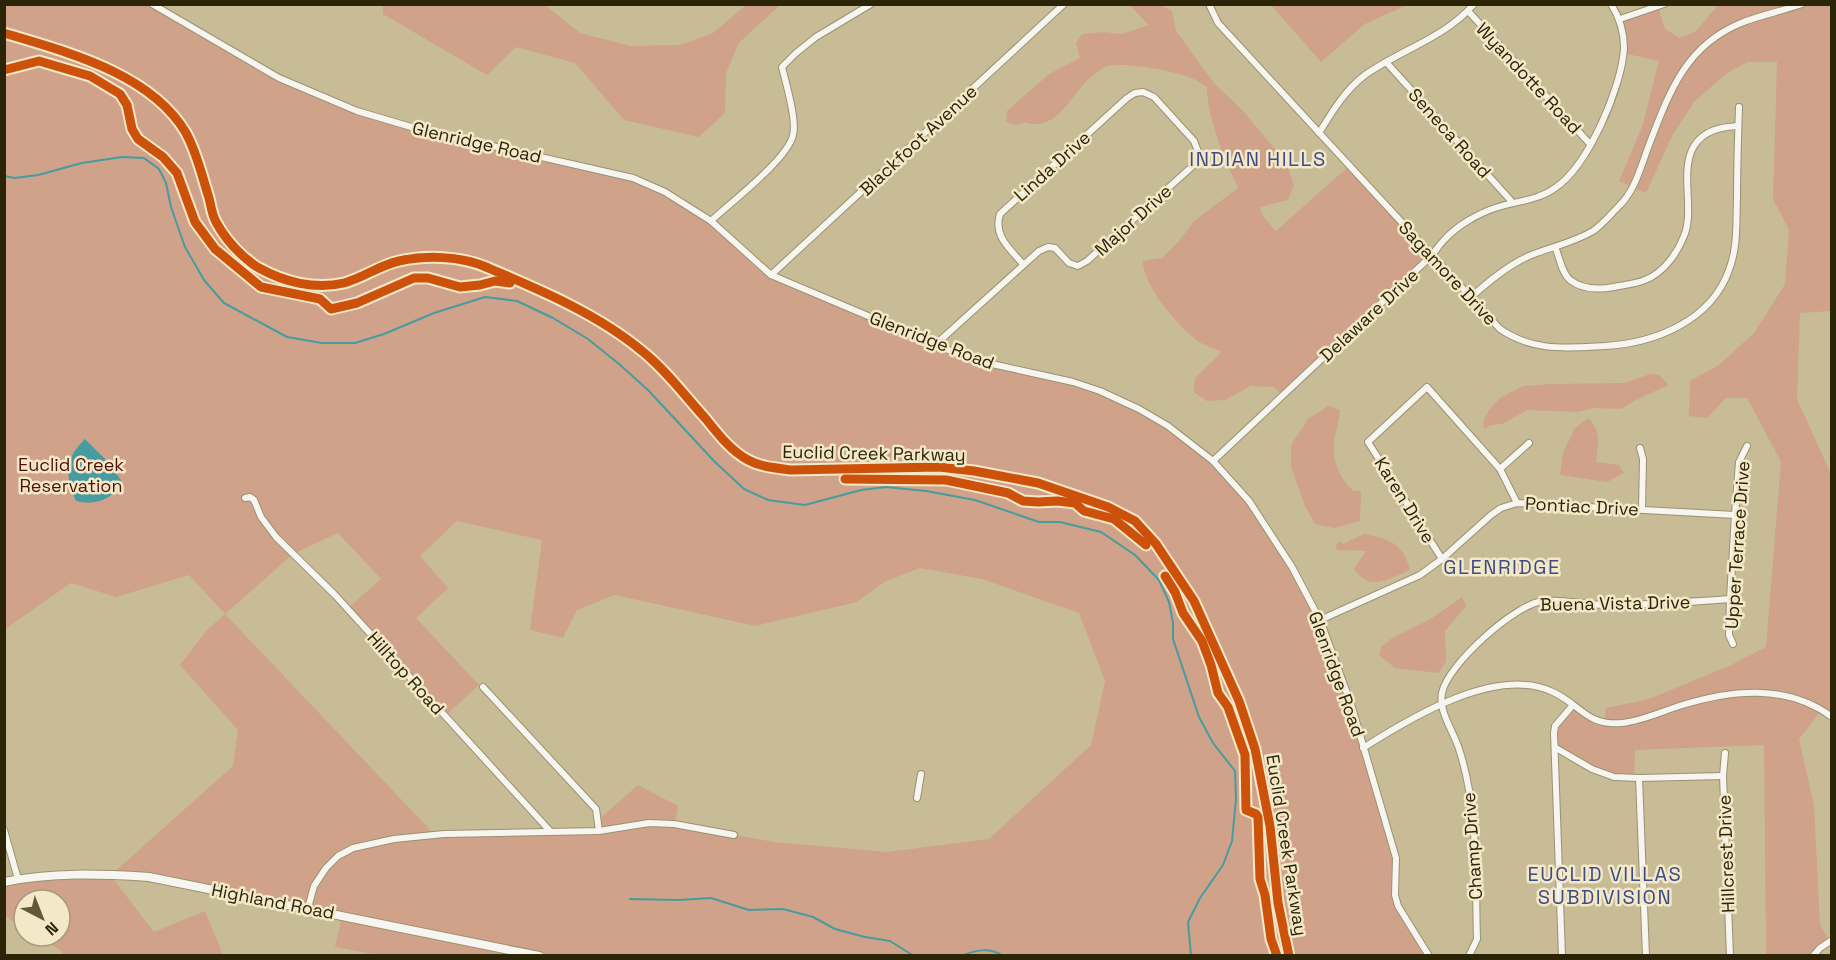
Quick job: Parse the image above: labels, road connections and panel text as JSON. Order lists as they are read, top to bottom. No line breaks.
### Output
{"streets":{"street":["Wyandotte Road","Seneca Road","Blackfoot Avenue","Glenridge Road","Linda Drive","Major Drive","Sagamore Drive","Delaware Drive","Euclid Creek Parkway","Karen Drive","Pontiac Drive","Upper Terrace Drive","Buena Vista Drive","Hilltop Road","Champ Drive","Hillcrest Drive","Highland Road"]},"crossings":[["Wyandotte Road","Delaware Drive"],["Seneca Road","Delaware Drive"],["Blackfoot Avenue","Glenridge Road"],["Glenridge Road","Major Drive"],["Glenridge Road","Delaware Drive"],["Glenridge Road","Pontiac Drive"],["Linda Drive","Major Drive"],["Sagamore Drive","Delaware Drive"],["Karen Drive","Pontiac Drive"],["Pontiac Drive","Upper Terrace Drive"],["Upper Terrace Drive","Buena Vista Drive"],["Buena Vista Drive","Champ Drive"]],"districts":["INDIAN HILLS","GLENRIDGE","EUCLID VILLAS SUBDIVISION"],"parks":["Euclid Creek Reservation"],"north":"bottom right"}
